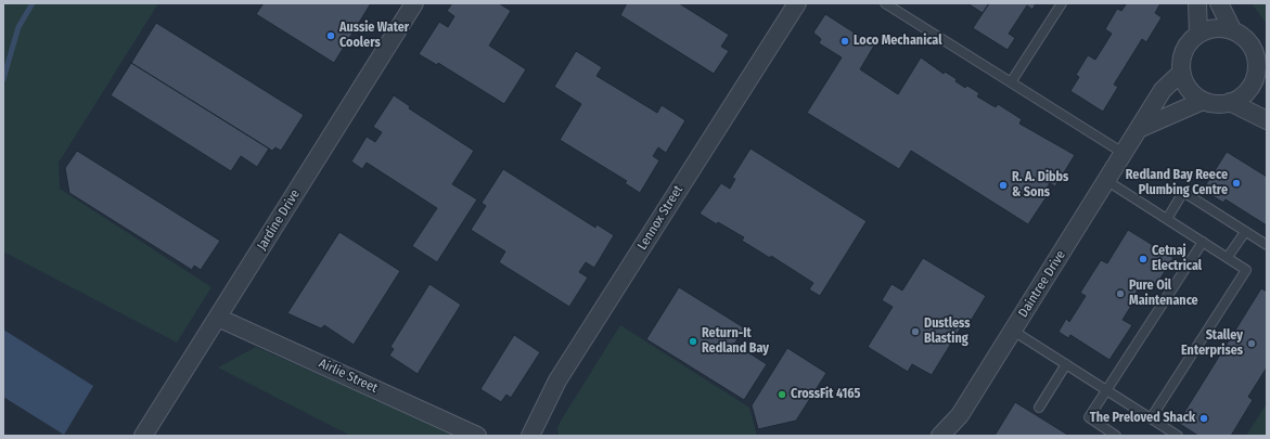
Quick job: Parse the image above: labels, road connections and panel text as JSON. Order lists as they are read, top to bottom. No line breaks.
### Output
{"streets":{"street":["Lennox Street","Jardine Drive","Daintree Drive","Airlie Street"]},"crossings":[["Jardine Drive","Airlie Street"]],"places":["Aussie Water Coolers","Loco Mechanical","Redland Bay Reece Plumbing Centre","R. A. Dibbs & Sons","Cetnaj Electrical","Pure Oil Maintenance","Dustless Blasting","Return-It Redland Bay","Stalley Enterprises","CrossFit 4165","The Preloved Shack"]}
